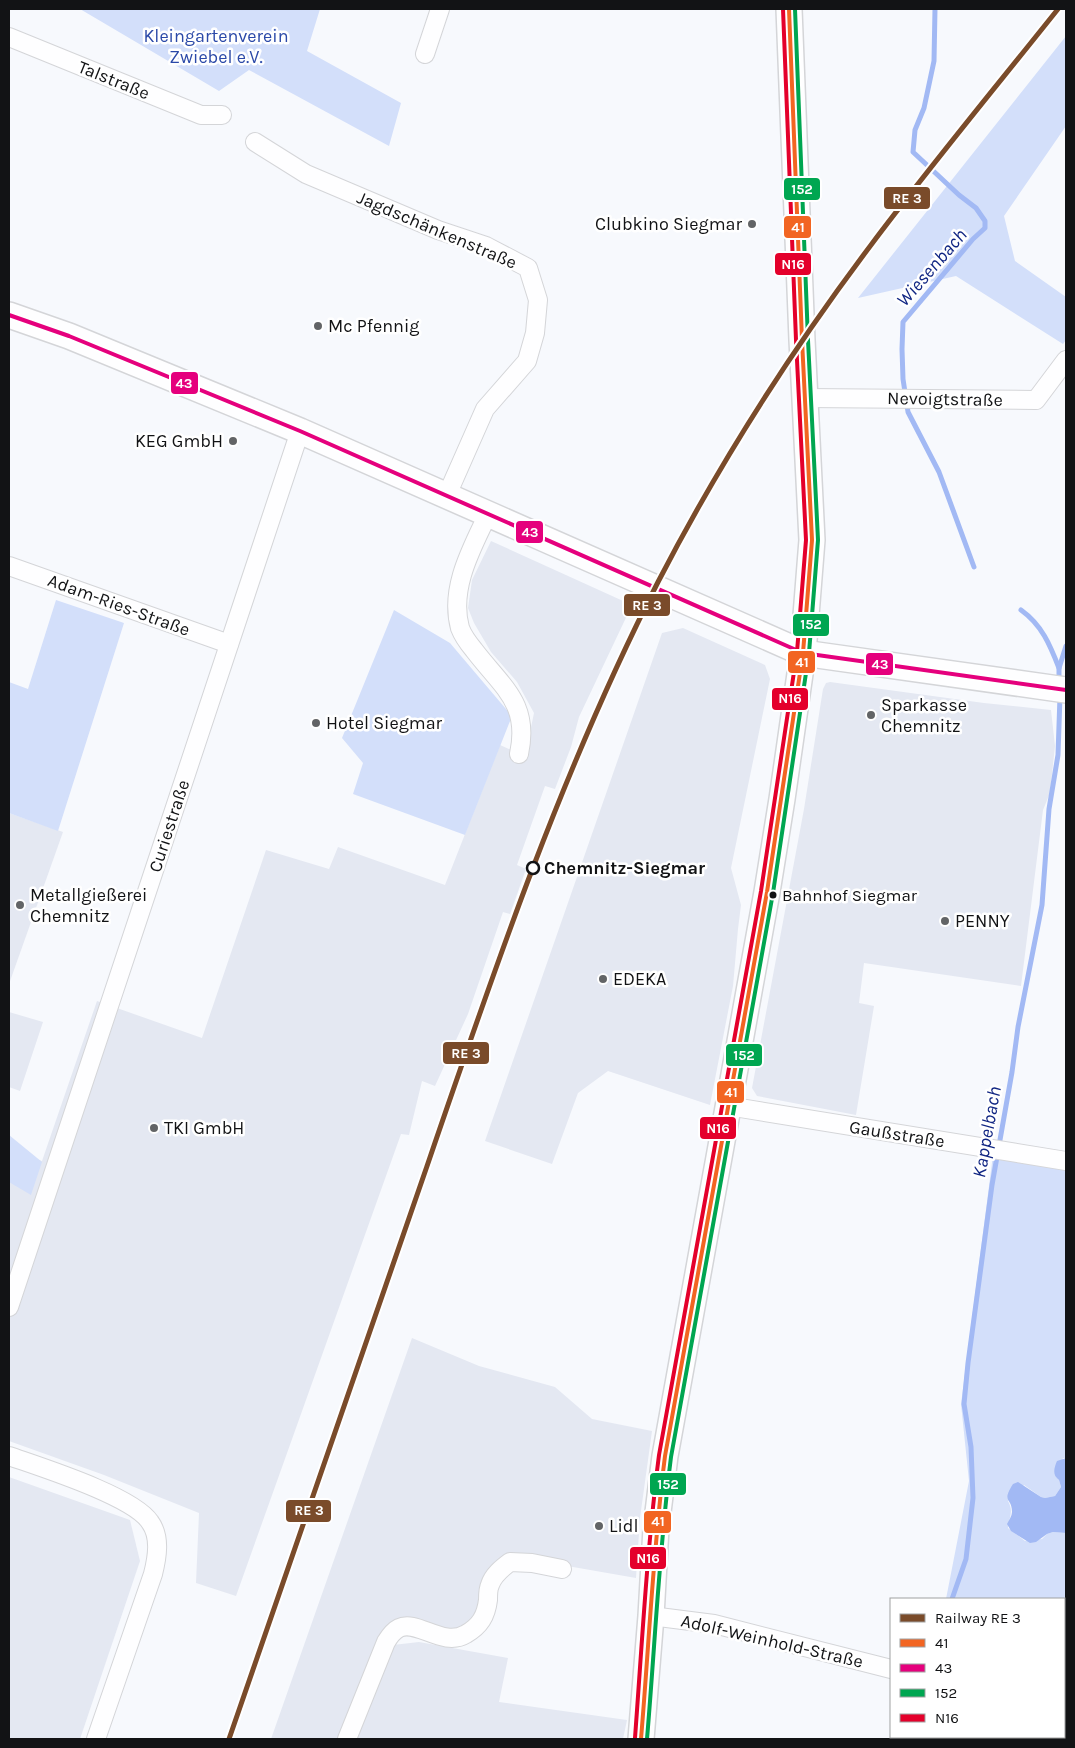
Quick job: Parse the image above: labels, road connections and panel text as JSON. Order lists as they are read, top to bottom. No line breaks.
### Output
{"streets":{"street":["Talstraße","Jagdschänkenstraße","Nevoigtstraße","Adam-Ries-Straße","Curiestraße","Gaußstraße","Adolf-Weinhold-Straße"]},"crossings":[["Adam-Ries-Straße","Curiestraße"]],"water":["Wiesenbach","Kappelbach"],"parks":["Kleingartenverein Zwiebel e.V."],"places":["Clubkino Siegmar","Mc Pfennig","KEG GmbH","Sparkasse Chemnitz","Hotel Siegmar","Chemnitz-Siegmar","Bahnhof Siegmar","Metallgießerei Chemnitz","PENNY","EDEKA","TKI GmbH","Lidl"],"lines":["transit line 41","transit line 152","transit line N16","transit line 43"],"legend":["Railway RE 3","41","43","152","N16"]}
